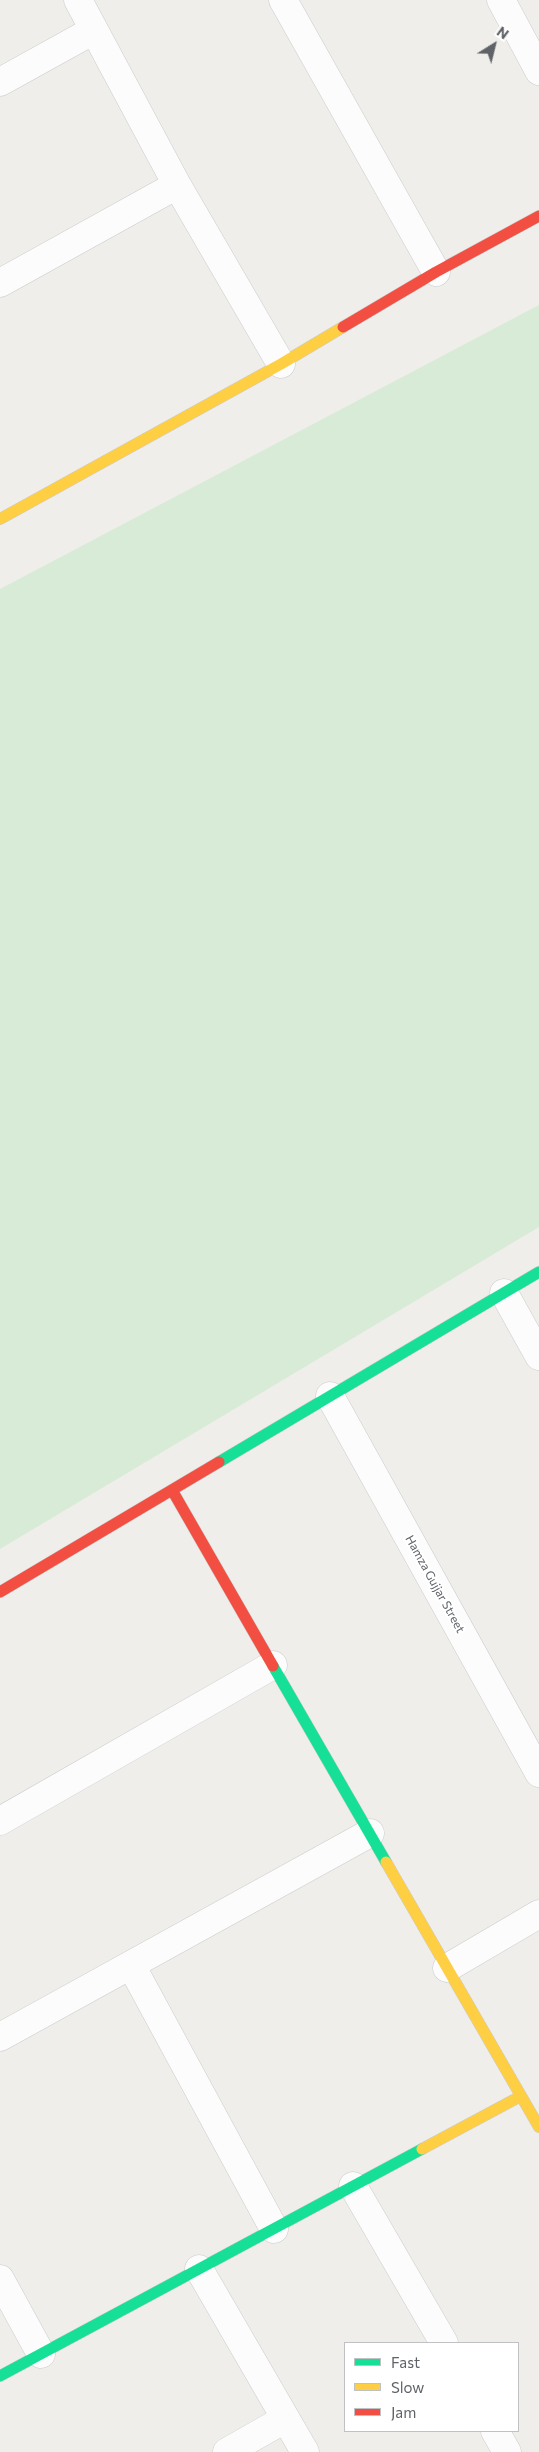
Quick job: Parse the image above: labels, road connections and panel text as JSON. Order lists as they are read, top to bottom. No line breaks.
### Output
{"streets":{"street":["Hamza Gujjar Street"]},"legend":["Fast","Slow","Jam"],"north":"top right"}
